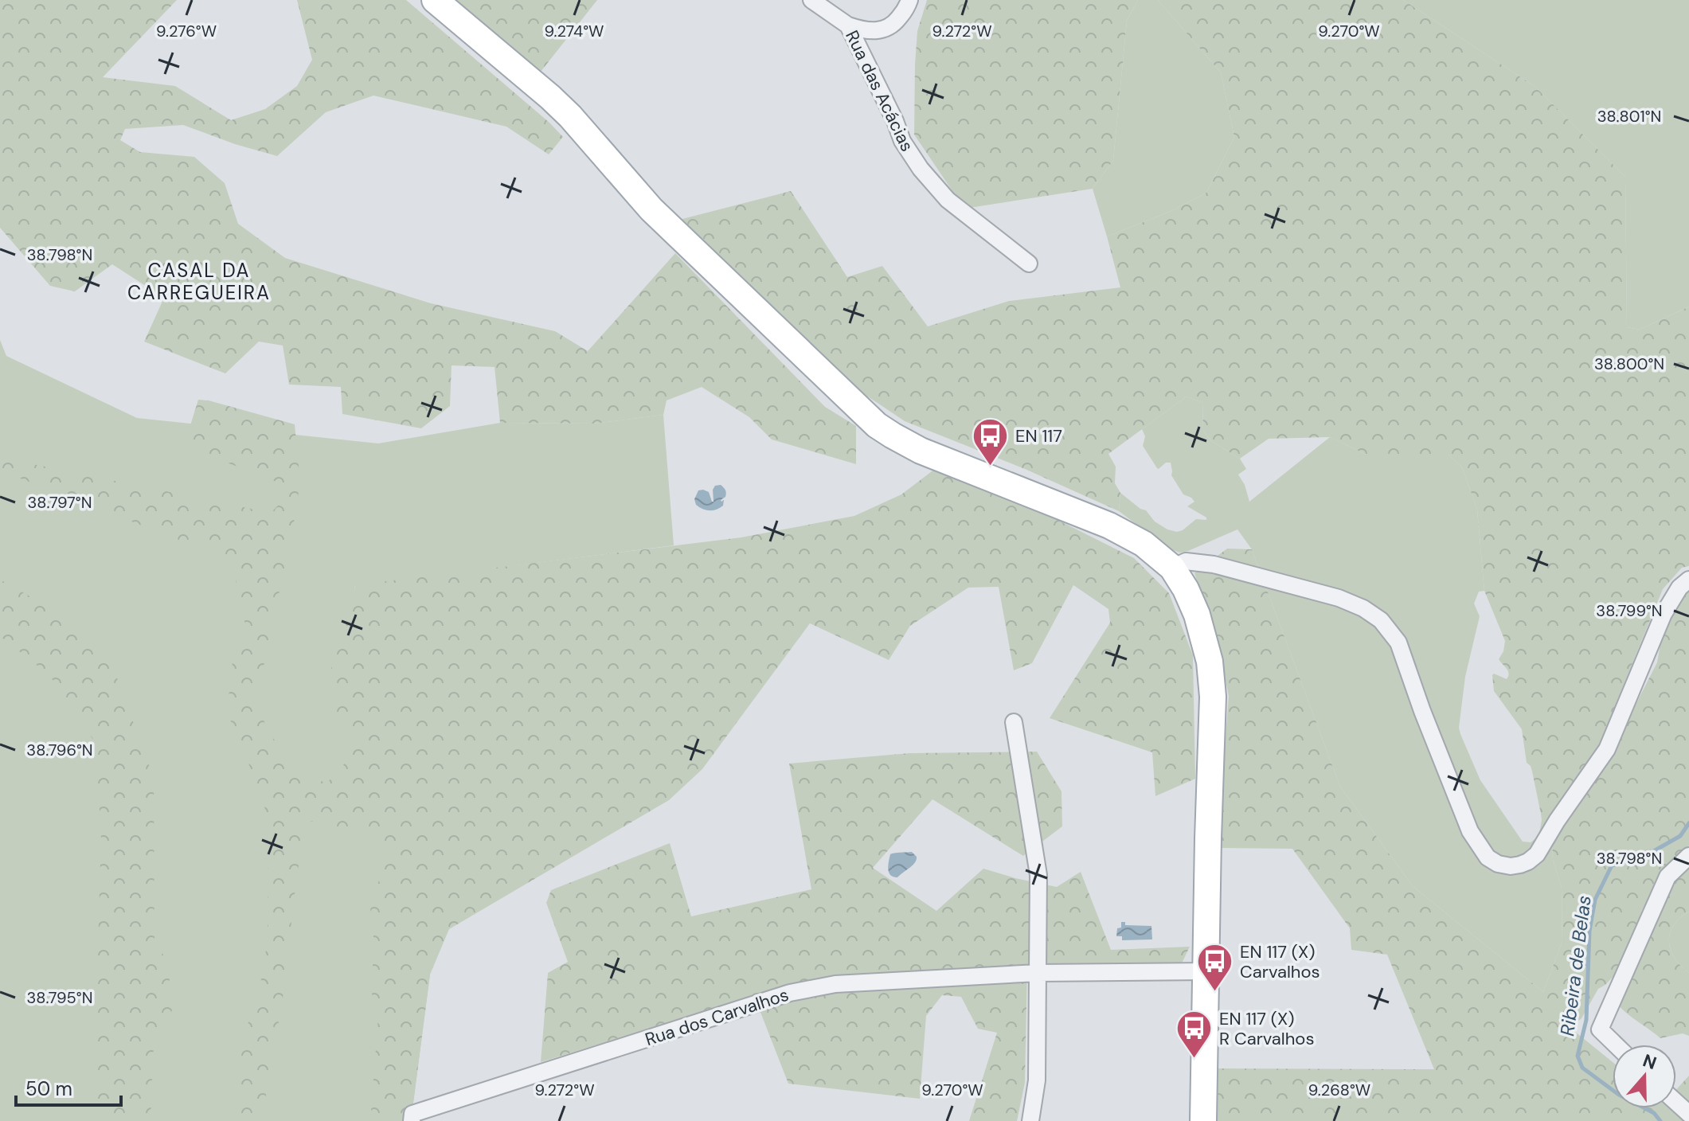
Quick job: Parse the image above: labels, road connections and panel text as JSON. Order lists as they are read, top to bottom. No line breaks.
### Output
{"streets":{"street":["Rua das Acácias","Rua dos Carvalhos"]},"districts":["CASAL DA CARREGUEIRA"],"water":["Ribeira de Belas"],"places":{"bus stop":["EN 117","EN 117 (X) Carvalhos","EN 117 (X) R Carvalhos"]},"scale_bar":"50 m","north":"top","coordinates":["9.276°W","9.274°W","9.272°W","9.270°W","38.801°N","38.798°N","38.800°N","38.797°N","38.799°N","38.796°N","38.795°N","9.268°W"]}
